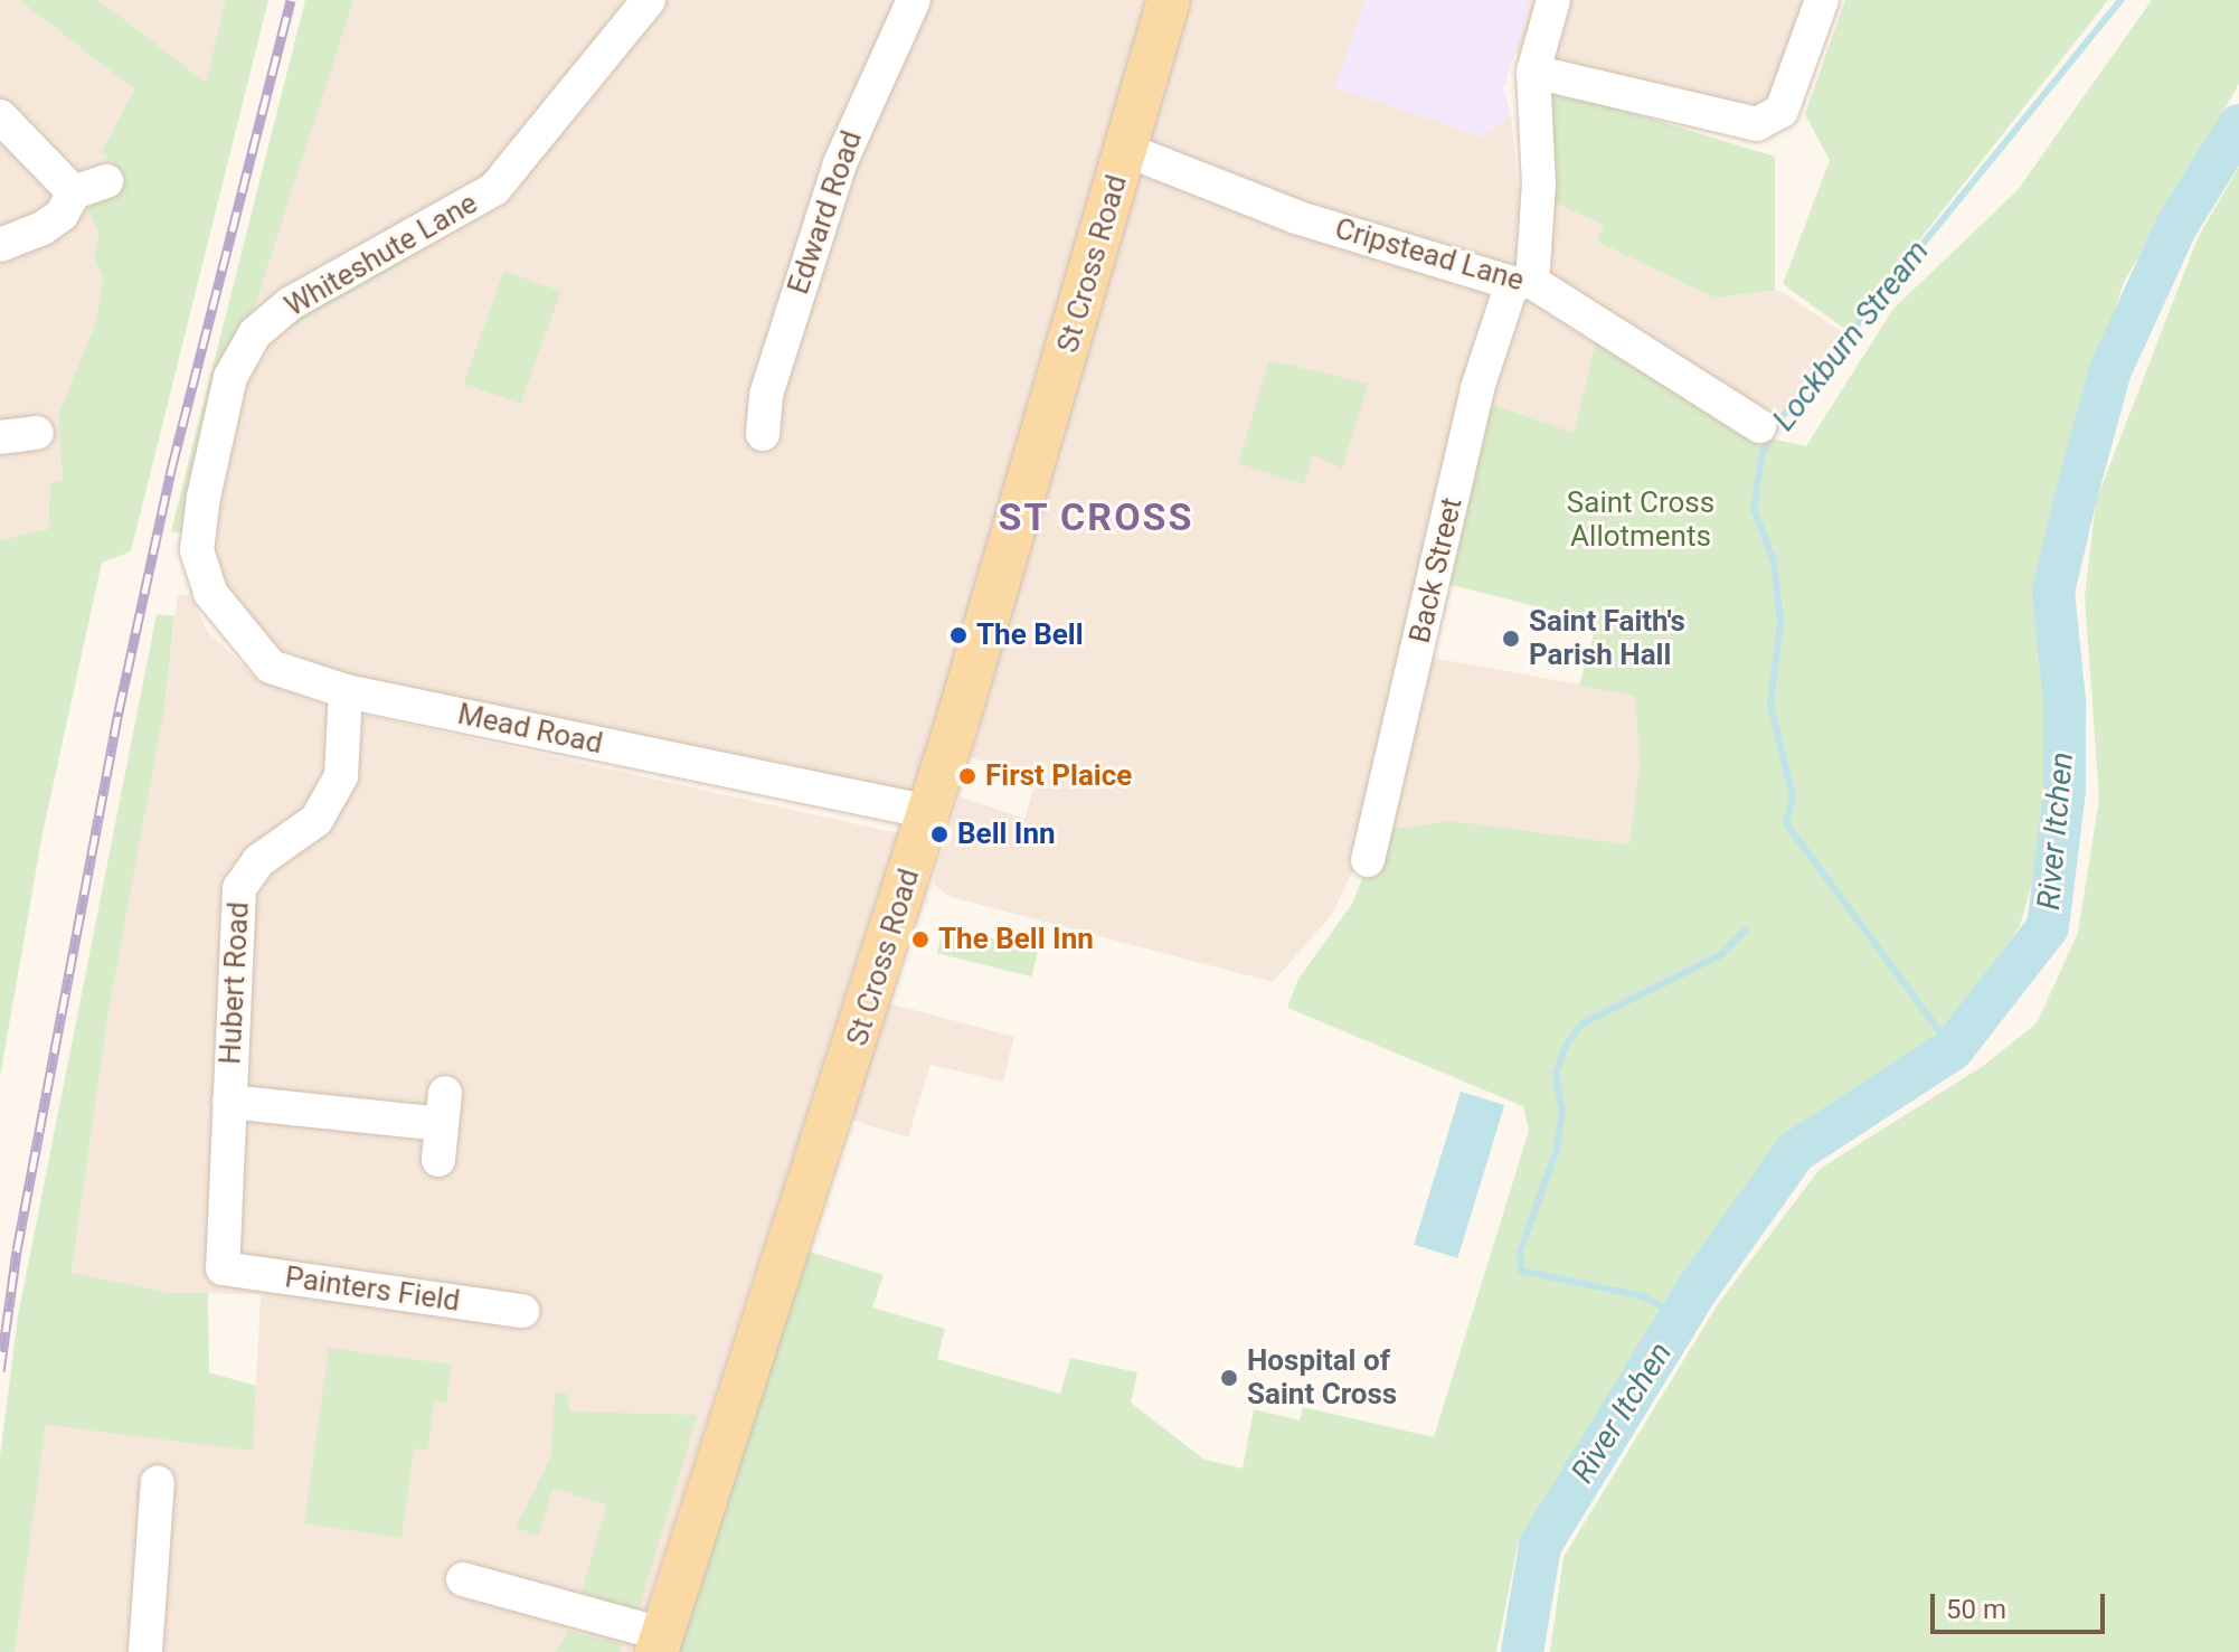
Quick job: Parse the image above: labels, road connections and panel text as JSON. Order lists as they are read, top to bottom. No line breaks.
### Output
{"streets":{"main road":["St Cross Road"],"street":["Edward Road","Whiteshute Lane","Cripstead Lane","Back Street","Mead Road","Hubert Road","Painters Field"]},"crossings":[["Whiteshute Lane","Mead Road"],["Cripstead Lane","St Cross Road"],["Cripstead Lane","Back Street"],["St Cross Road","Mead Road"],["Mead Road","Hubert Road"],["Hubert Road","Painters Field"]],"districts":["ST CROSS"],"water":["Lockburn Stream","River Itchen"],"parks":["Saint Cross Allotments"],"places":["The Bell","Saint Faith's Parish Hall","First Plaice","Bell Inn","The Bell Inn","Hospital of Saint Cross"],"scale_bar":"50 m"}
